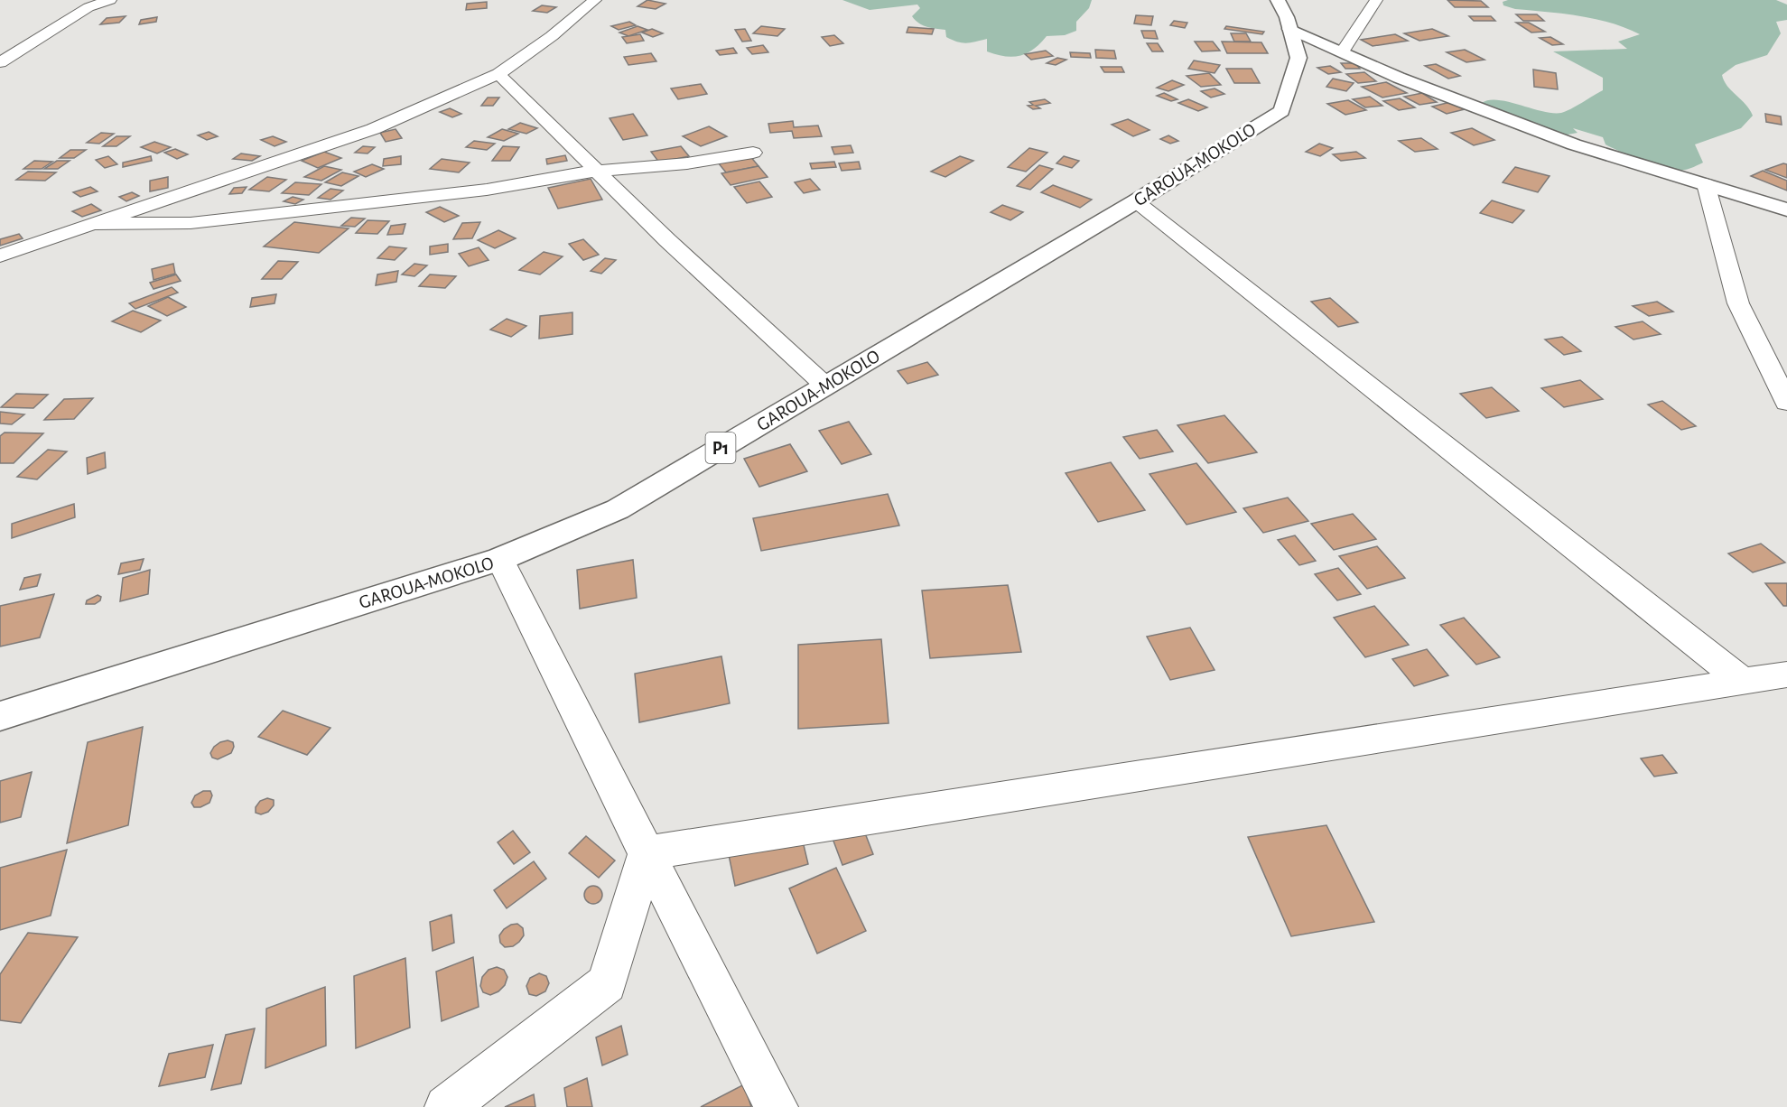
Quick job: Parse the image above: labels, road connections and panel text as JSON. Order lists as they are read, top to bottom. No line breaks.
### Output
{"streets":{"main road":["GAROUA-MOKOLO","P1"]}}
